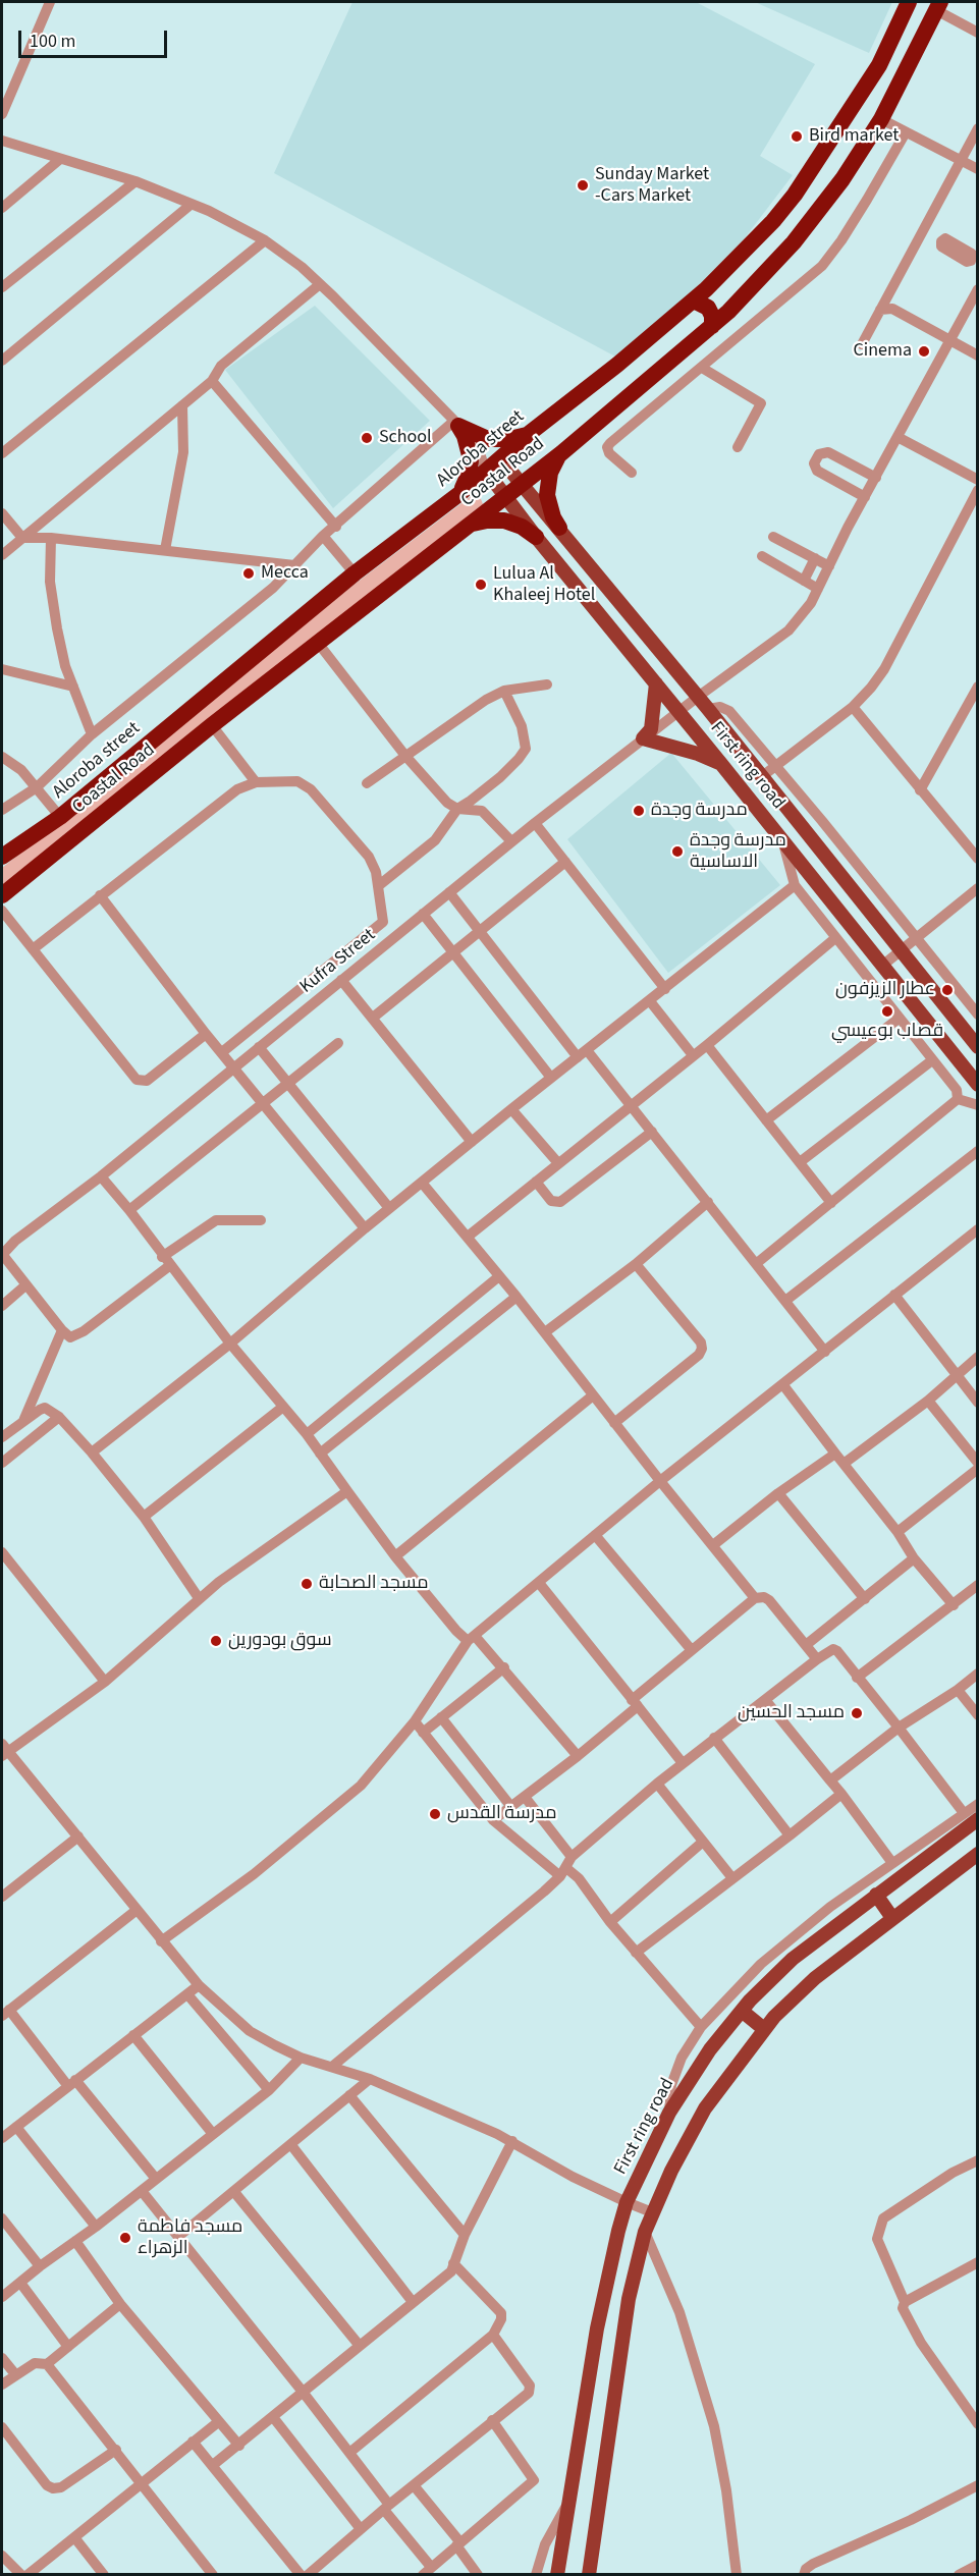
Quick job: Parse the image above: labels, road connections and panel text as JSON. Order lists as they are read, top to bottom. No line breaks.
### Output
{"streets":{"highway":["Aloroba street","Coastal Road"],"main road":["First ring road"],"street":["Kufra Street"]},"crossings":[["Aloroba street","First ring road"],["Coastal Road","First ring road"],["First ring road","Kufra Street"]],"places":["Bird market","Sunday Market -Cars Market","Cinema","School","Mecca","Lulua Al Khaleej Hotel","مدرسة وجدة","مدرسة وجدة الاساسية","عطار الزيزفون","قصاب بوعيسي","مسجد الصحابة","سوق بودورين","مسجد الحسين","مدرسة القدس","مسجد فاطمة الزهراء"],"scale_bar":"100 m"}
